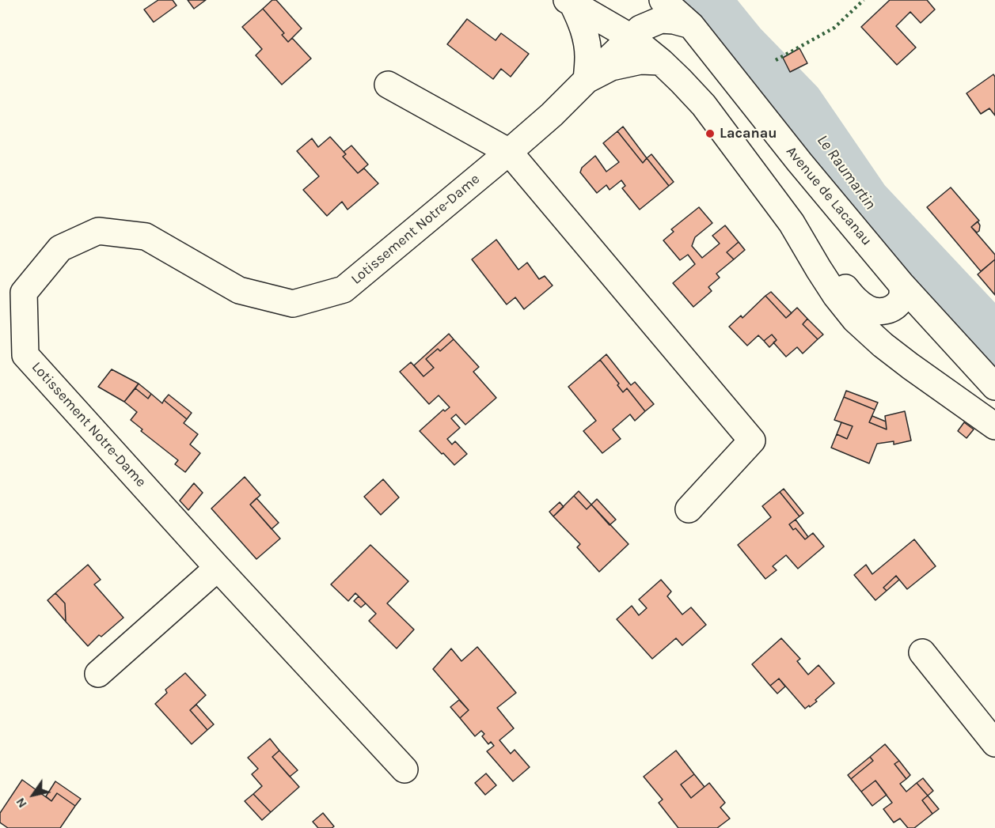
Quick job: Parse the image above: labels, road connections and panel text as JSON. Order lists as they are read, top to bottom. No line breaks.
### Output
{"streets":{"street":["Avenue de Lacanau","Lotissement Notre-Dame"]},"crossings":[["Avenue de Lacanau","Lotissement Notre-Dame"]],"water":["Le Raumartin"],"places":["Lacanau"],"north":"bottom left"}
